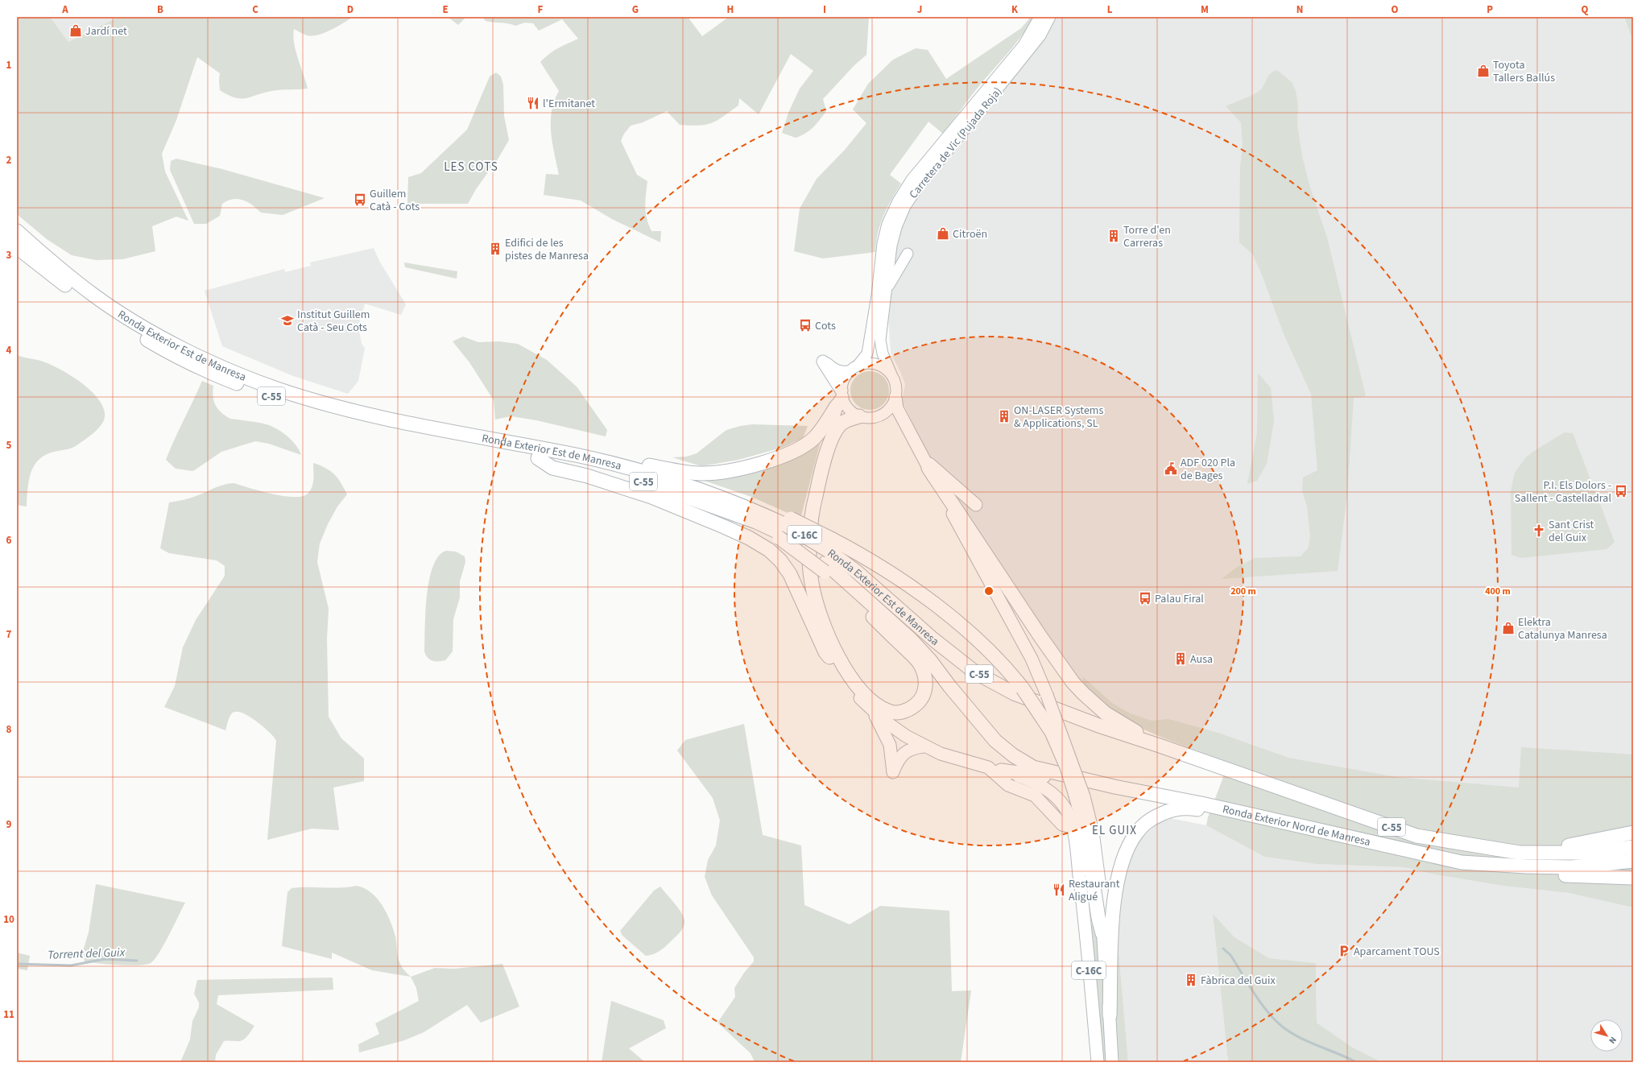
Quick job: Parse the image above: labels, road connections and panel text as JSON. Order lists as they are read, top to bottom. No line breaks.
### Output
{"streets":{"highway":["Ronda Exterior Est de Manresa","C-55","Ronda Exterior Nord de Manresa"],"main road":["Carretera de Vic (Pujada Roja)","C-16C"]},"crossings":[["Carretera de Vic (Pujada Roja)","C-16C"],["Ronda Exterior Est de Manresa","Ronda Exterior Nord de Manresa"]],"districts":["LES COTS","EL GUIX"],"water":["Torrent del Guix"],"places":{"shop":["Jardí net","Toyota Tallers Ballús","Citroën","Elektra Catalunya Manresa"],"restaurant":["l'Ermitanet","Restaurant Aligué"],"bus stop":["Guillem Catà - Cots","Cots","P.I. Els Dolors - Sallent - Castelladral","Palau Firal"],"building":["Torre d'en Carreras","Edifici de les pistes de Manresa","ON-LASER Systems & Applications, SL","Ausa","Fàbrica del Guix"],"school or university":["Institut Guillem Catà - Seu Cots"],"public building":["ADF 020 Pla de Bages"],"church":["Sant Crist del Guix"],"parking":["Aparcament TOUS"]},"north":"bottom right","grid":{"columns":["A","B","C","D","E","F","G","H","I","J","K","L","M","N","O","P","Q"],"rows":["1","2","3","4","5","6","7","8","9","10","11"]},"rings":["200 m","400 m"]}
